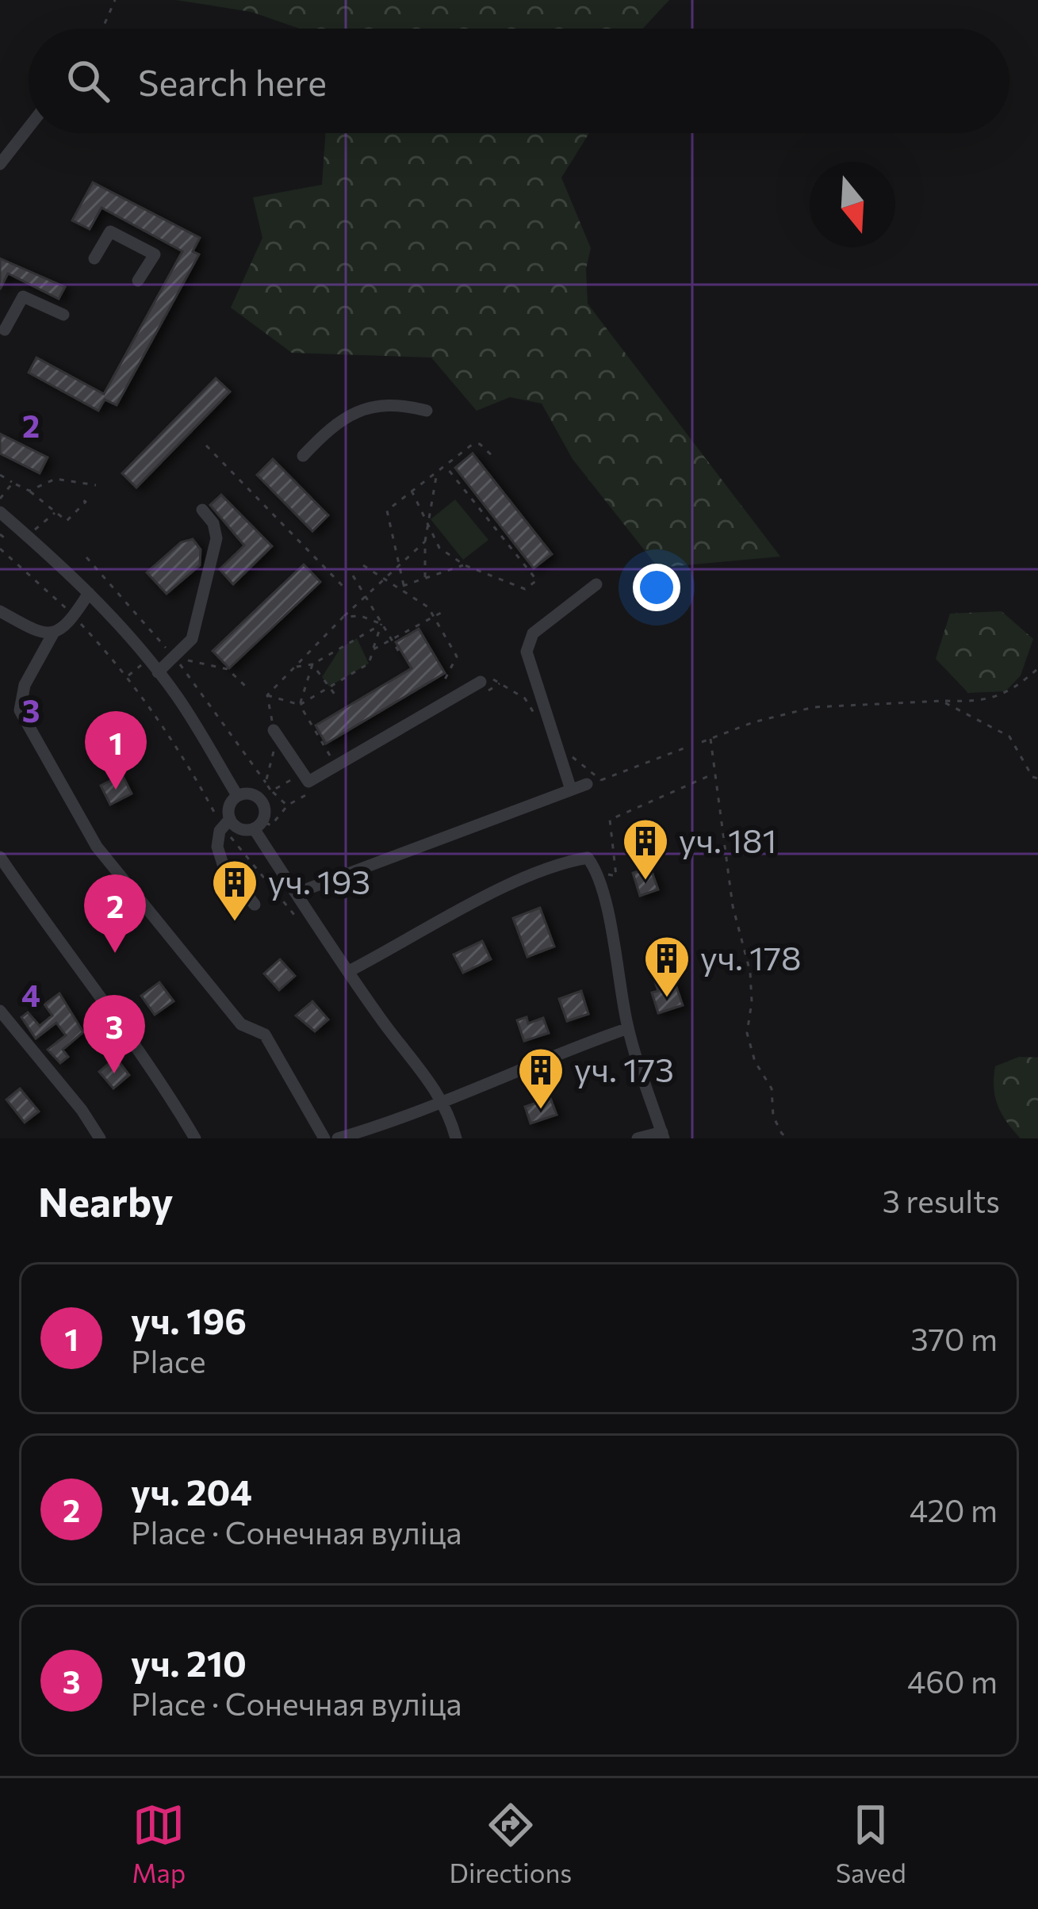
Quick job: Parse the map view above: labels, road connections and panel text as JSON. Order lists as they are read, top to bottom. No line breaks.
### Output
{"places":{"building":["уч. 181","уч. 193","уч. 178","уч. 173"]},"north":"bottom","page":{"search":"Search here","pins":["1","2","3"],"heading":["Nearby","3 results"],"list":[{"mark":"1","name":"уч. 196","note":"Place","value":"370 m"},{"mark":"2","name":"уч. 204","note":"Place · Сонечная вуліца","value":"420 m"},{"mark":"3","name":"уч. 210","note":"Place · Сонечная вуліца","value":"460 m"}],"nav":["Map","Directions","Saved"]},"grid":{"rows":["2","3","4"]}}
